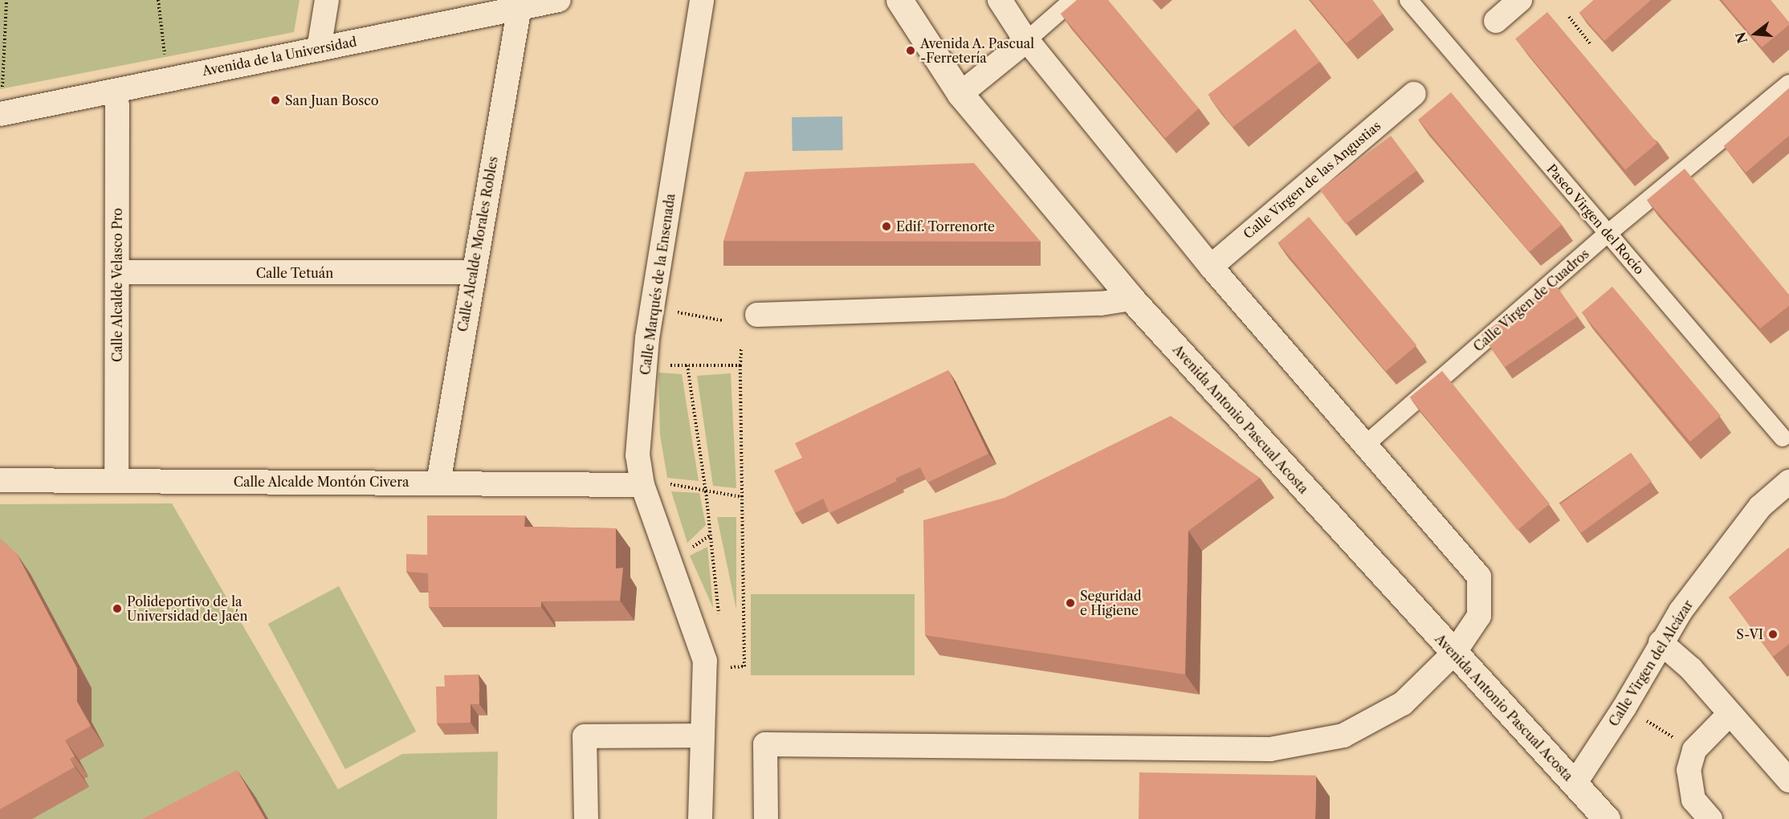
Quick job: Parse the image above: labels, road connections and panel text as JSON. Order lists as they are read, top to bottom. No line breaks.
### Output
{"streets":{"street":["Avenida de la Universidad","Calle Virgen de las Angustias","Paseo Virgen del Rocío","Calle Alcalde Morales Robles","Calle Tetuán","Calle Marqués de la Ensenada","Calle Alcalde Velasco Pro","Calle Virgen de Cuadros","Avenida Antonio Pascual Acosta","Calle Alcalde Montón Civera","Calle Virgen del Alcázar"]},"crossings":[["Avenida de la Universidad","Calle Alcalde Morales Robles"],["Avenida de la Universidad","Calle Alcalde Velasco Pro"],["Paseo Virgen del Rocío","Calle Virgen de Cuadros"],["Calle Alcalde Morales Robles","Calle Tetuán"],["Calle Alcalde Morales Robles","Calle Alcalde Montón Civera"],["Calle Tetuán","Calle Alcalde Velasco Pro"],["Calle Marqués de la Ensenada","Calle Alcalde Montón Civera"],["Calle Alcalde Velasco Pro","Calle Alcalde Montón Civera"],["Avenida Antonio Pascual Acosta","Calle Virgen del Alcázar"]],"places":["Avenida A. Pascual -Ferretería","San Juan Bosco","Edif. Torrenorte","Seguridad e Higiene","Polideportivo de la Universidad de Jaén","S-VI"],"north":"left"}
